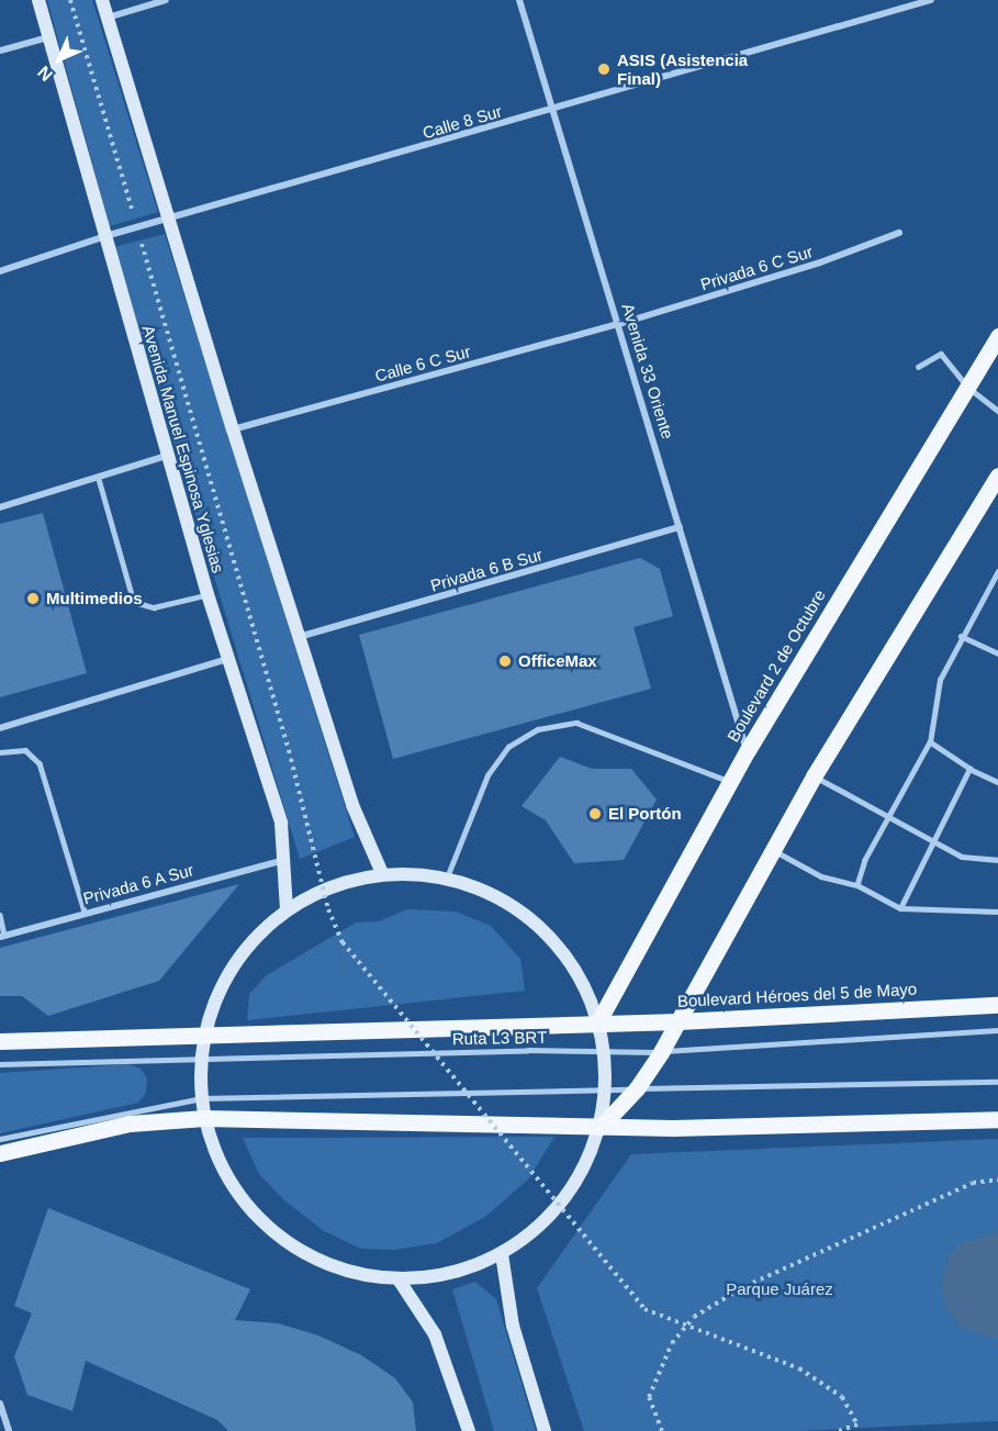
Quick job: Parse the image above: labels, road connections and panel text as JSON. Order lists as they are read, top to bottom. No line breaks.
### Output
{"streets":{"main road":["Avenida Manuel Espinosa Yglesias","Boulevard 2 de Octubre","Boulevard Héroes del 5 de Mayo"],"street":["Calle 8 Sur","Privada 6 C Sur","Calle 6 C Sur","Avenida 33 Oriente","Privada 6 B Sur","Privada 6 A Sur"],"lane":["Ruta L3 BRT"]},"crossings":[["Calle 8 Sur","Avenida 33 Oriente"],["Calle 8 Sur","Avenida Manuel Espinosa Yglesias"],["Privada 6 C Sur","Calle 6 C Sur"],["Privada 6 C Sur","Avenida 33 Oriente"],["Calle 6 C Sur","Avenida 33 Oriente"],["Avenida 33 Oriente","Privada 6 B Sur"],["Avenida 33 Oriente","Boulevard 2 de Octubre"],["Avenida Manuel Espinosa Yglesias","Privada 6 A Sur"],["Boulevard 2 de Octubre","Boulevard Héroes del 5 de Mayo"]],"parks":["Parque Juárez"],"places":["ASIS (Asistencia Final)","Multimedios","OfficeMax","El Portón"],"north":"bottom left"}
